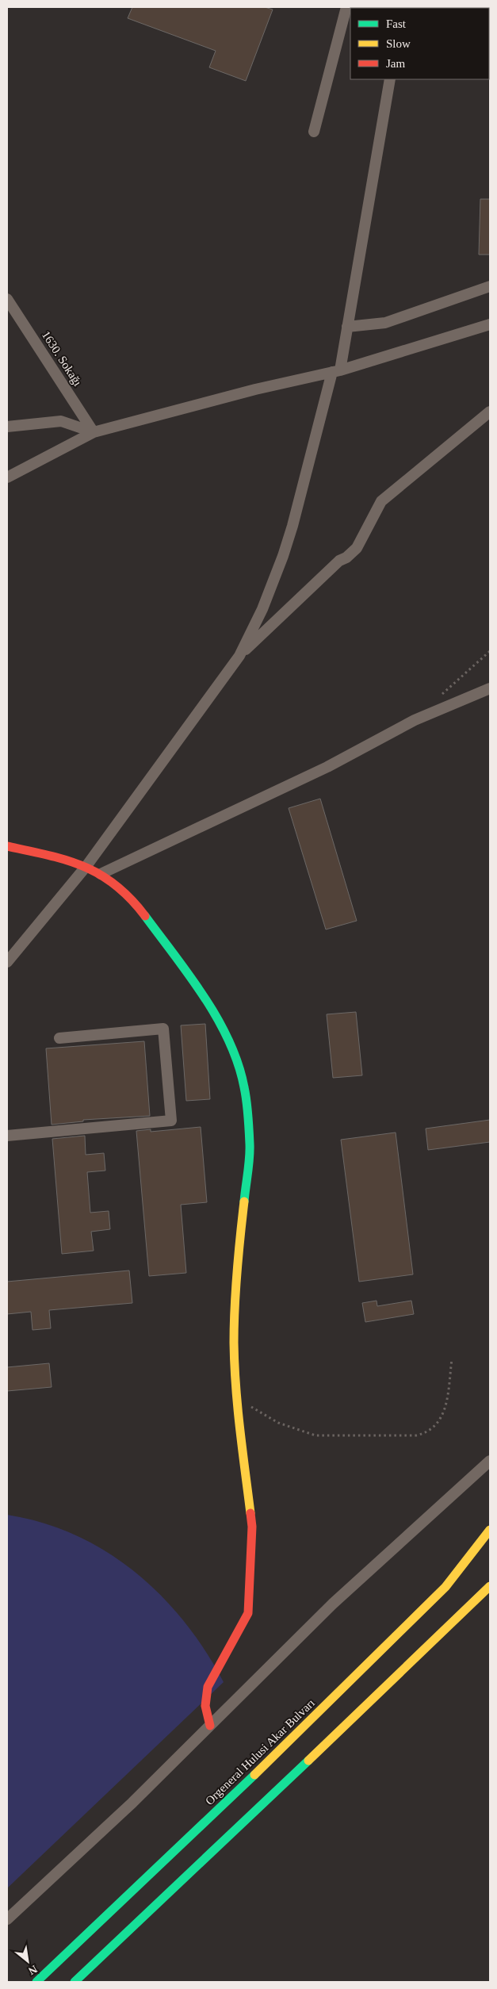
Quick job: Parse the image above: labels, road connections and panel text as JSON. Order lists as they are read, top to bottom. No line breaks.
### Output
{"streets":{"main road":["Orgeneral Hulusi Akar Bulvarı"],"street":["1630. Sokağı"]},"legend":["Fast","Slow","Jam"],"north":"bottom right"}
